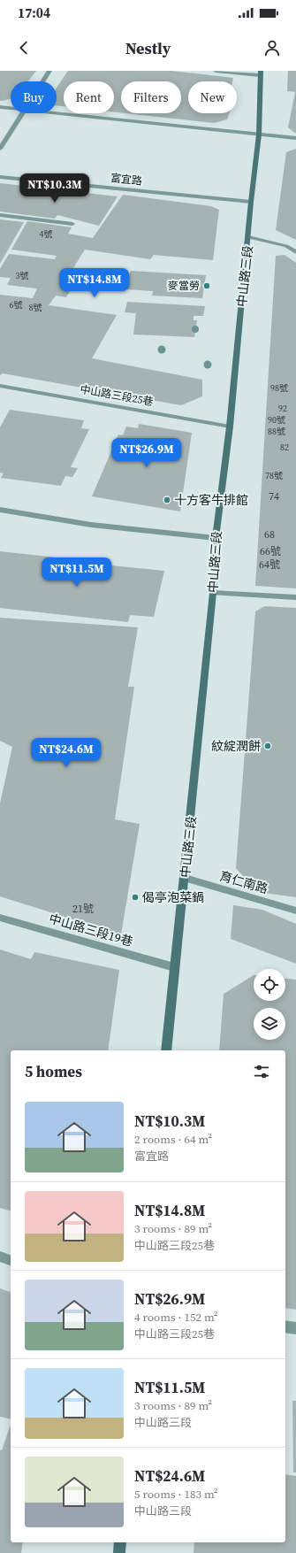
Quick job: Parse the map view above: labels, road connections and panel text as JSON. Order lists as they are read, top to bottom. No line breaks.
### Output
{"streets":{"street":["富宜路","中山路三段","中山路三段25巷","育仁南路","中山路三段19巷"]},"crossings":[["富宜路","中山路三段"],["中山路三段","中山路三段25巷"],["中山路三段","育仁南路"],["中山路三段","中山路三段19巷"]],"places":["麥當勞","十方客牛排館","紋綻潤餅","偈亭泡菜鍋"],"house_numbers":["4號","3號","6號","8號","98號","92","90號","88號","82","78號","74","68","66號","64號","21號"],"page":{"status":"17:04","header":"Nestly","chip":["Buy","Rent","Filters","New"],"price":["NT$10.3M","NT$14.8M","NT$26.9M","NT$11.5M","NT$24.6M"],"heading":"5 homes","list":[{"name":"NT$10.3M","note":"2 rooms · 64 m² · 富宜路"},{"name":"NT$14.8M","note":"3 rooms · 89 m² · 中山路三段25巷"},{"name":"NT$26.9M","note":"4 rooms · 152 m² · 中山路三段25巷"},{"name":"NT$11.5M","note":"3 rooms · 89 m² · 中山路三段"},{"name":"NT$24.6M","note":"5 rooms · 183 m² · 中山路三段"}]}}
